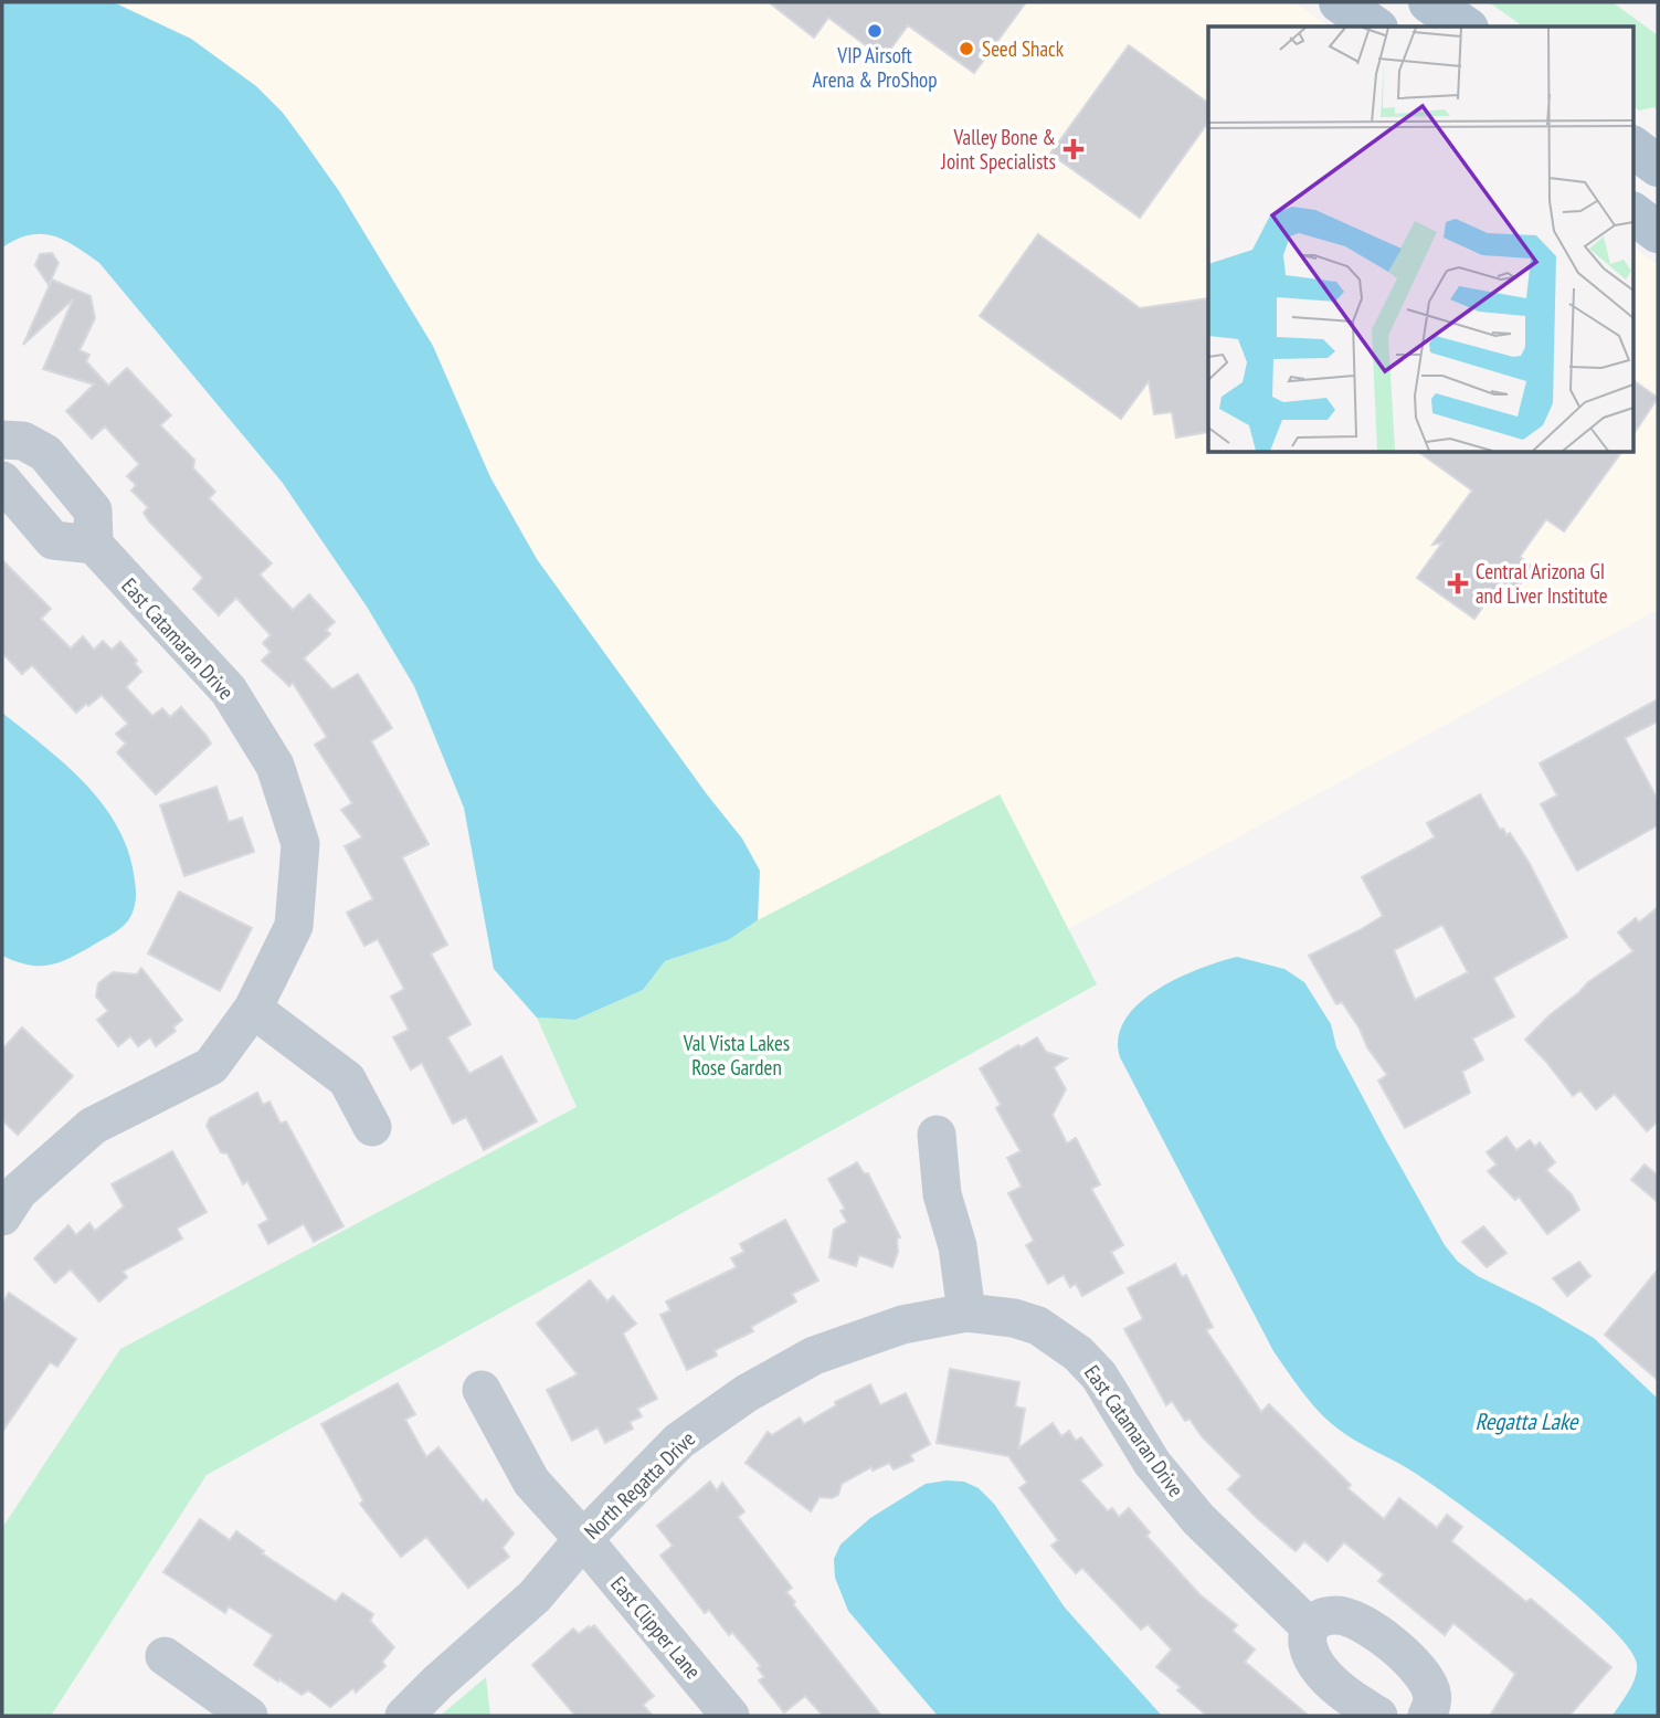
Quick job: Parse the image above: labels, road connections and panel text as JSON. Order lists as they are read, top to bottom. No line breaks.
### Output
{"streets":{"street":["East Catamaran Drive","North Regatta Drive","East Clipper Lane"]},"crossings":[["East Catamaran Drive","North Regatta Drive"],["North Regatta Drive","East Clipper Lane"]],"water":["Regatta Lake"],"parks":["Val Vista Lakes Rose Garden"],"places":{"other":["VIP Airsoft Arena & ProShop","Seed Shack"],"health":["Valley Bone & Joint Specialists","Central Arizona GI and Liver Institute"]}}
